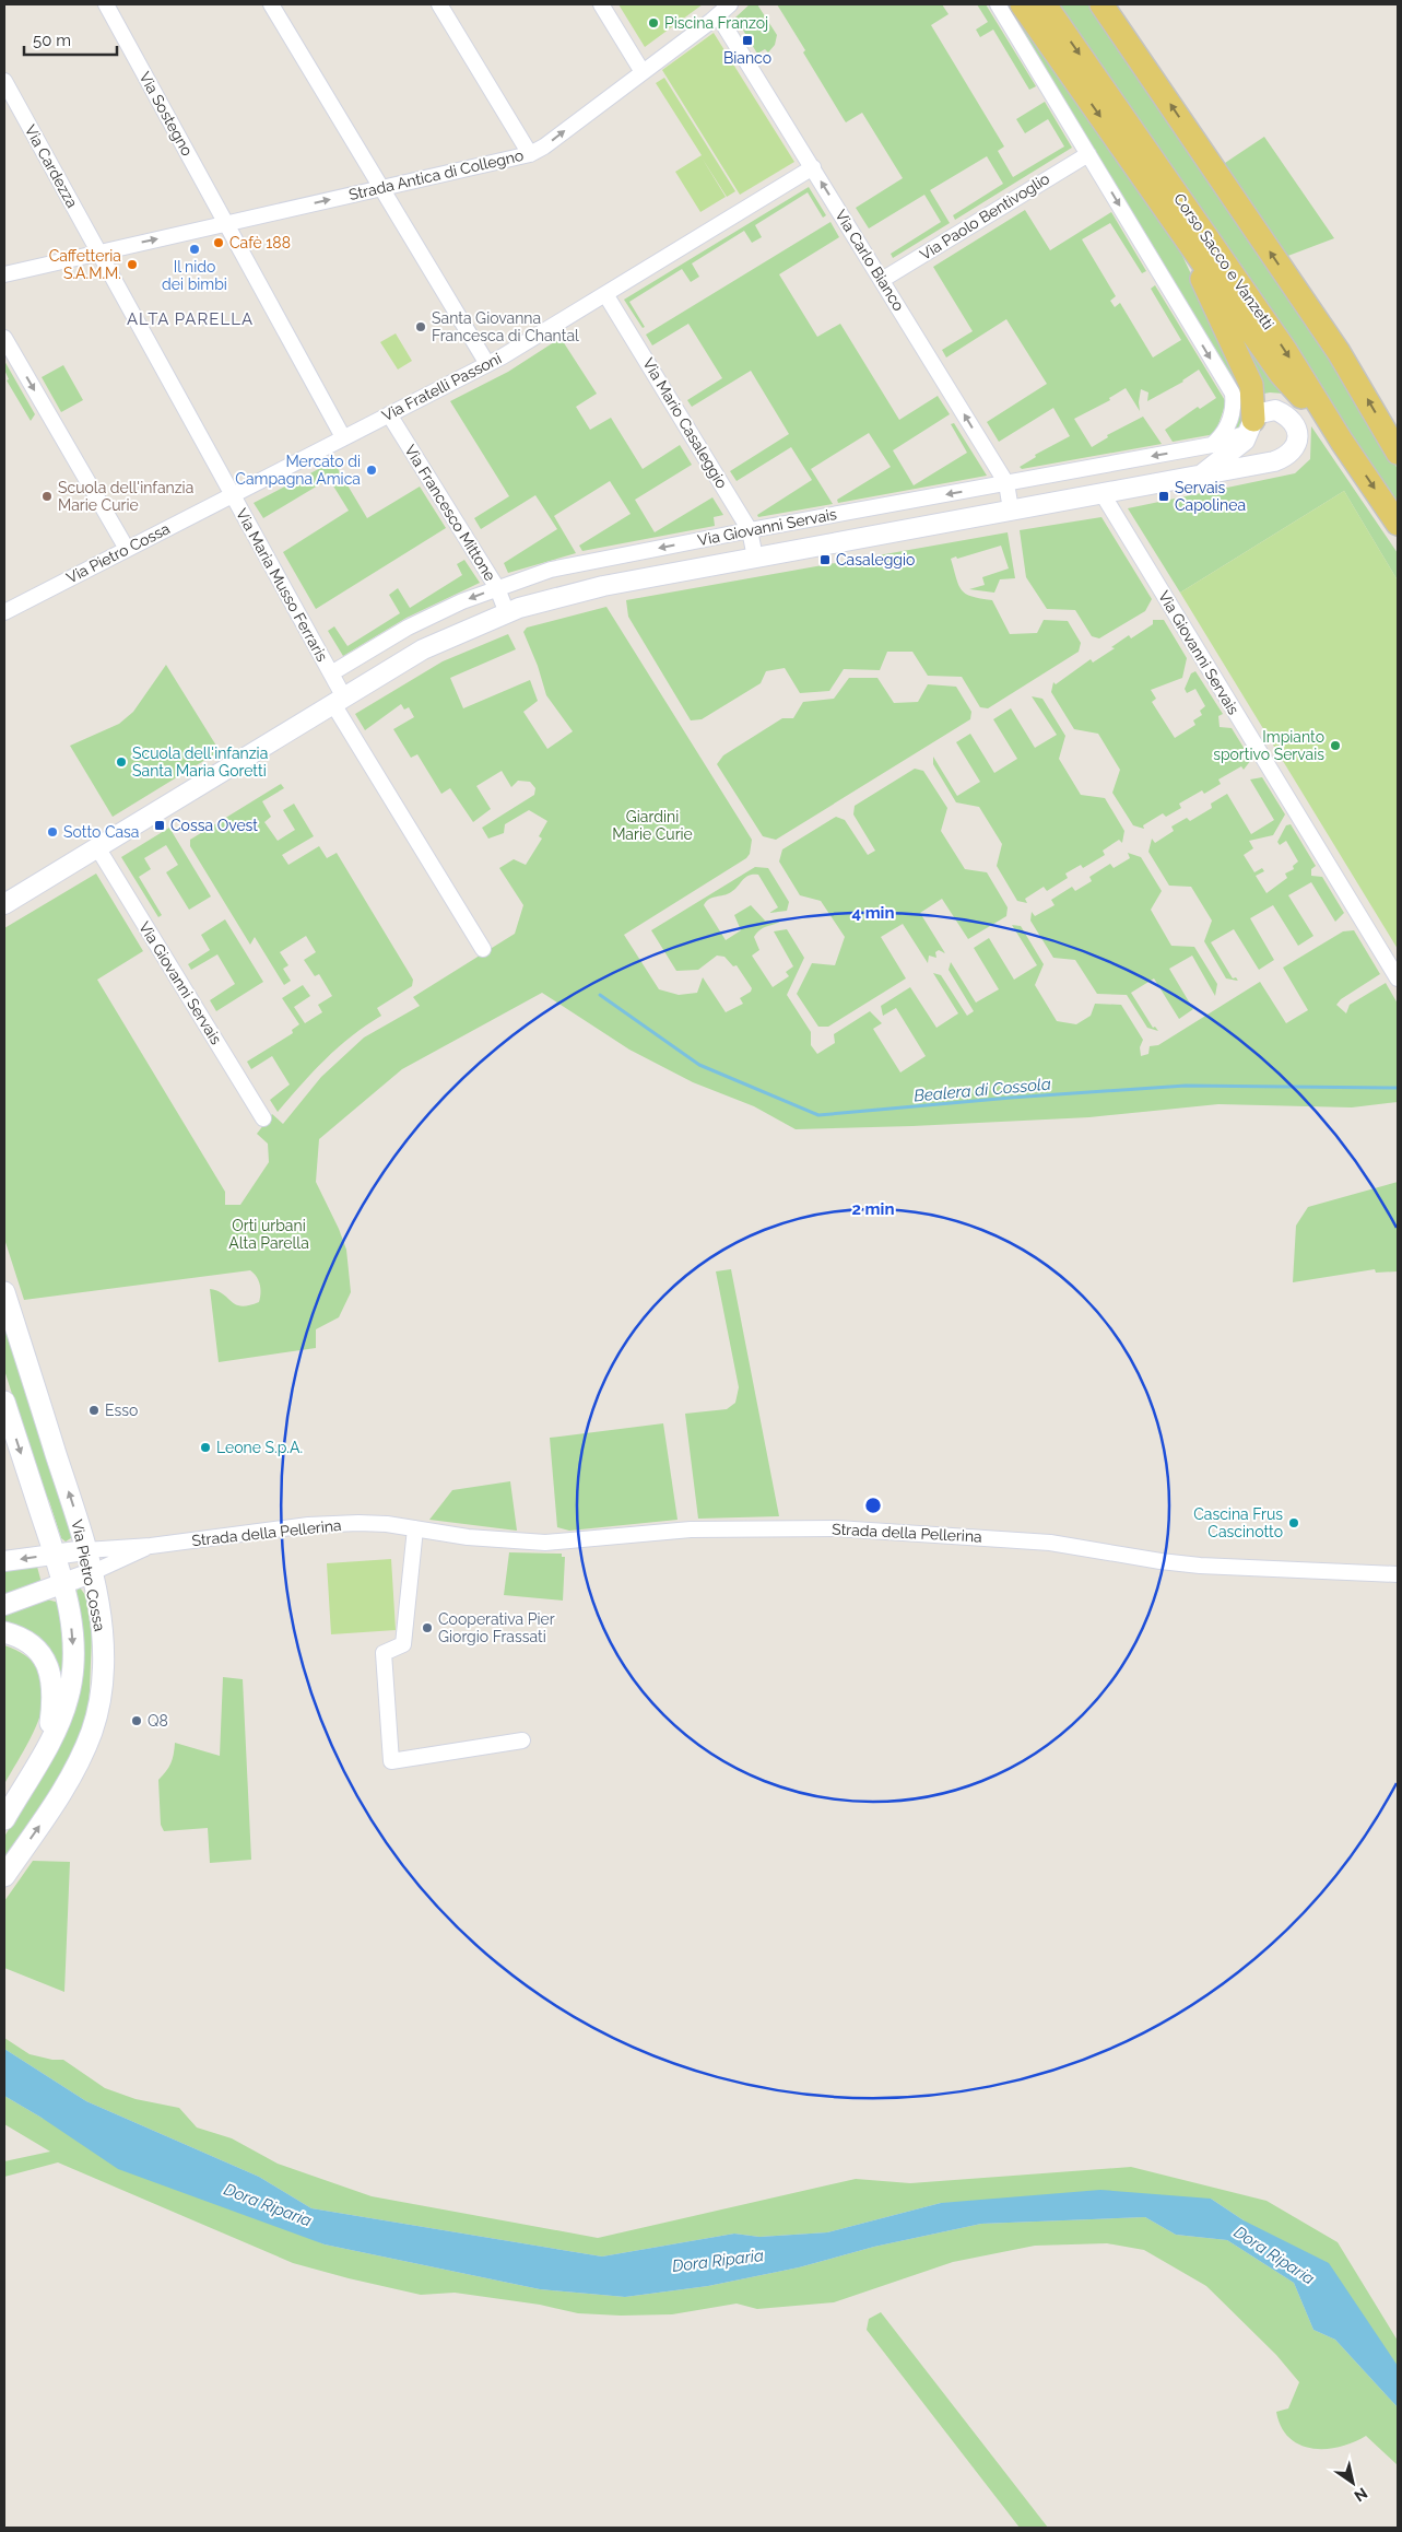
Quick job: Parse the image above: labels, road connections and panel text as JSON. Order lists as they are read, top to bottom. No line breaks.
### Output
{"streets":{"main road":["Corso Sacco e Vanzetti","Via Pietro Cossa"],"street":["Via Sostegno","Via Cardezza","Strada Antica di Collegno","Via Paolo Bentivoglio","Via Carlo Bianco","Via Fratelli Passoni","Via Mario Casaleggio","Via Francesco Mittone","Via Giovanni Servais","Via Maria Musso Ferraris","Strada della Pellerina"]},"crossings":[["Via Sostegno","Strada Antica di Collegno"],["Via Cardezza","Strada Antica di Collegno"],["Strada Antica di Collegno","Via Carlo Bianco"],["Via Paolo Bentivoglio","Via Carlo Bianco"],["Via Carlo Bianco","Via Fratelli Passoni"],["Via Carlo Bianco","Via Giovanni Servais"],["Via Fratelli Passoni","Via Mario Casaleggio"],["Via Fratelli Passoni","Via Francesco Mittone"],["Via Fratelli Passoni","Via Pietro Cossa"],["Via Fratelli Passoni","Via Maria Musso Ferraris"],["Via Mario Casaleggio","Via Giovanni Servais"],["Via Francesco Mittone","Via Giovanni Servais"],["Via Giovanni Servais","Via Maria Musso Ferraris"],["Via Pietro Cossa","Via Maria Musso Ferraris"],["Via Pietro Cossa","Strada della Pellerina"]],"one_way":["Strada Antica di Collegno","Via Carlo Bianco"],"districts":["ALTA PARELLA"],"water":["Bealera di Cossola","Dora Riparia"],"parks":["Giardini Marie Curie","Orti urbani Alta Parella"],"places":{"other":["Piscina Franzoj","Cafè 188","Il nido dei bimbi","Caffetteria S.A.M.M.","Santa Giovanna Francesca di Chantal","Mercato di Campagna Amica","Scuola dell'infanzia Marie Curie","Impianto sportivo Servais","Scuola dell'infanzia Santa Maria Goretti","Sotto Casa","Esso","Leone S.p.A.","Cascina Frus Cascinotto","Cooperativa Pier Giorgio Frassati","Q8"],"transit":["Bianco","Servais Capolinea","Casaleggio","Cossa Ovest"]},"scale_bar":"50 m","north":"bottom right","rings":["4 min","2 min"]}
